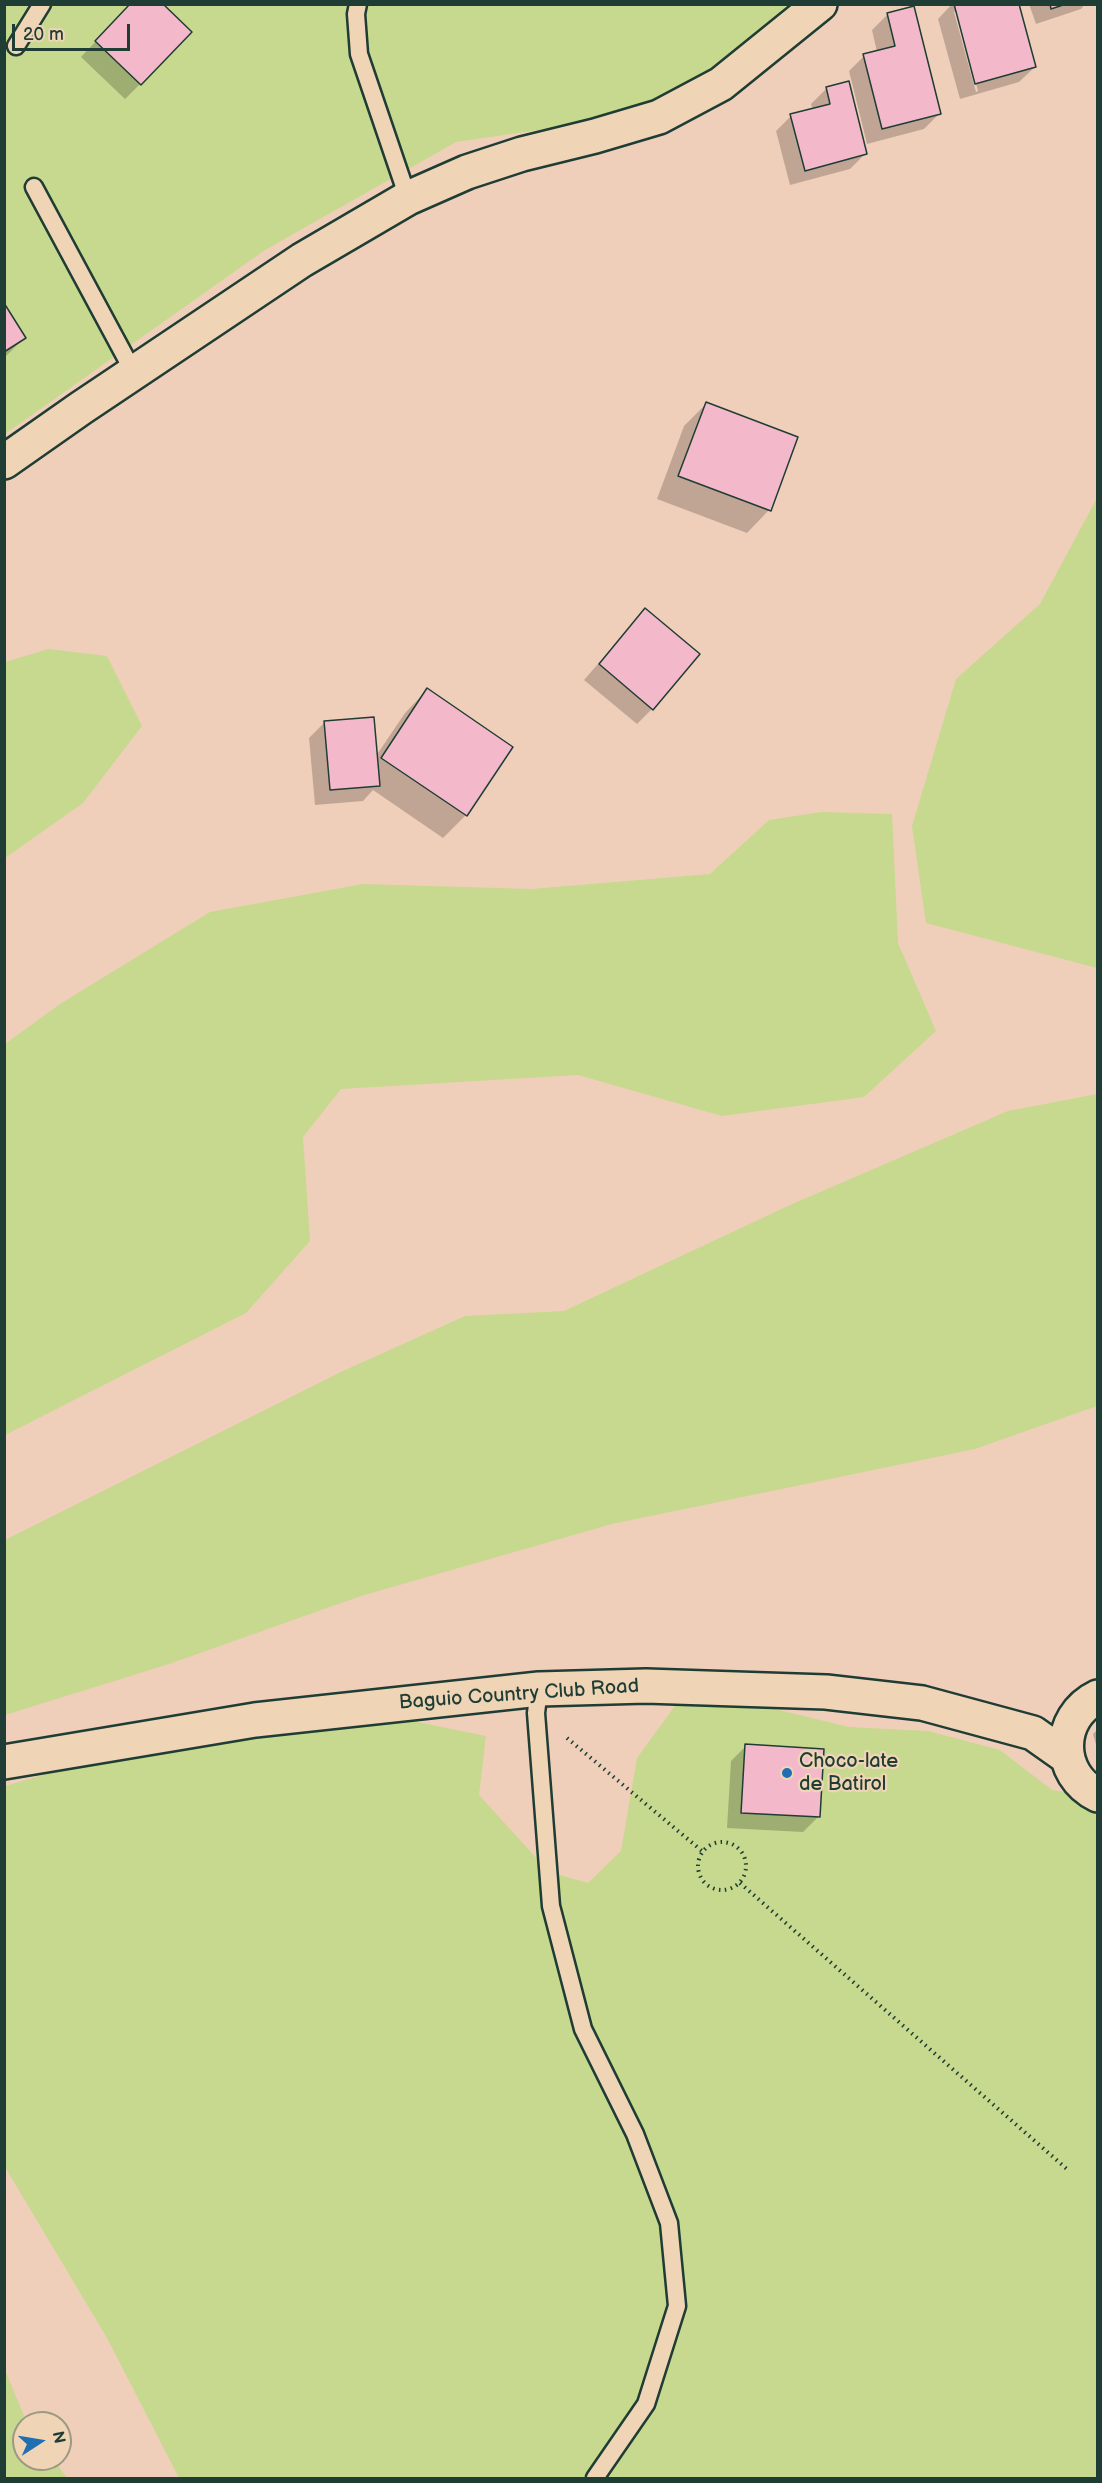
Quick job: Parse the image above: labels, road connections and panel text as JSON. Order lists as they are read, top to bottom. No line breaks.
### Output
{"streets":{"street":["Baguio Country Club Road"]},"places":["Choco-late de Batirol"],"scale_bar":"20 m","north":"right"}
